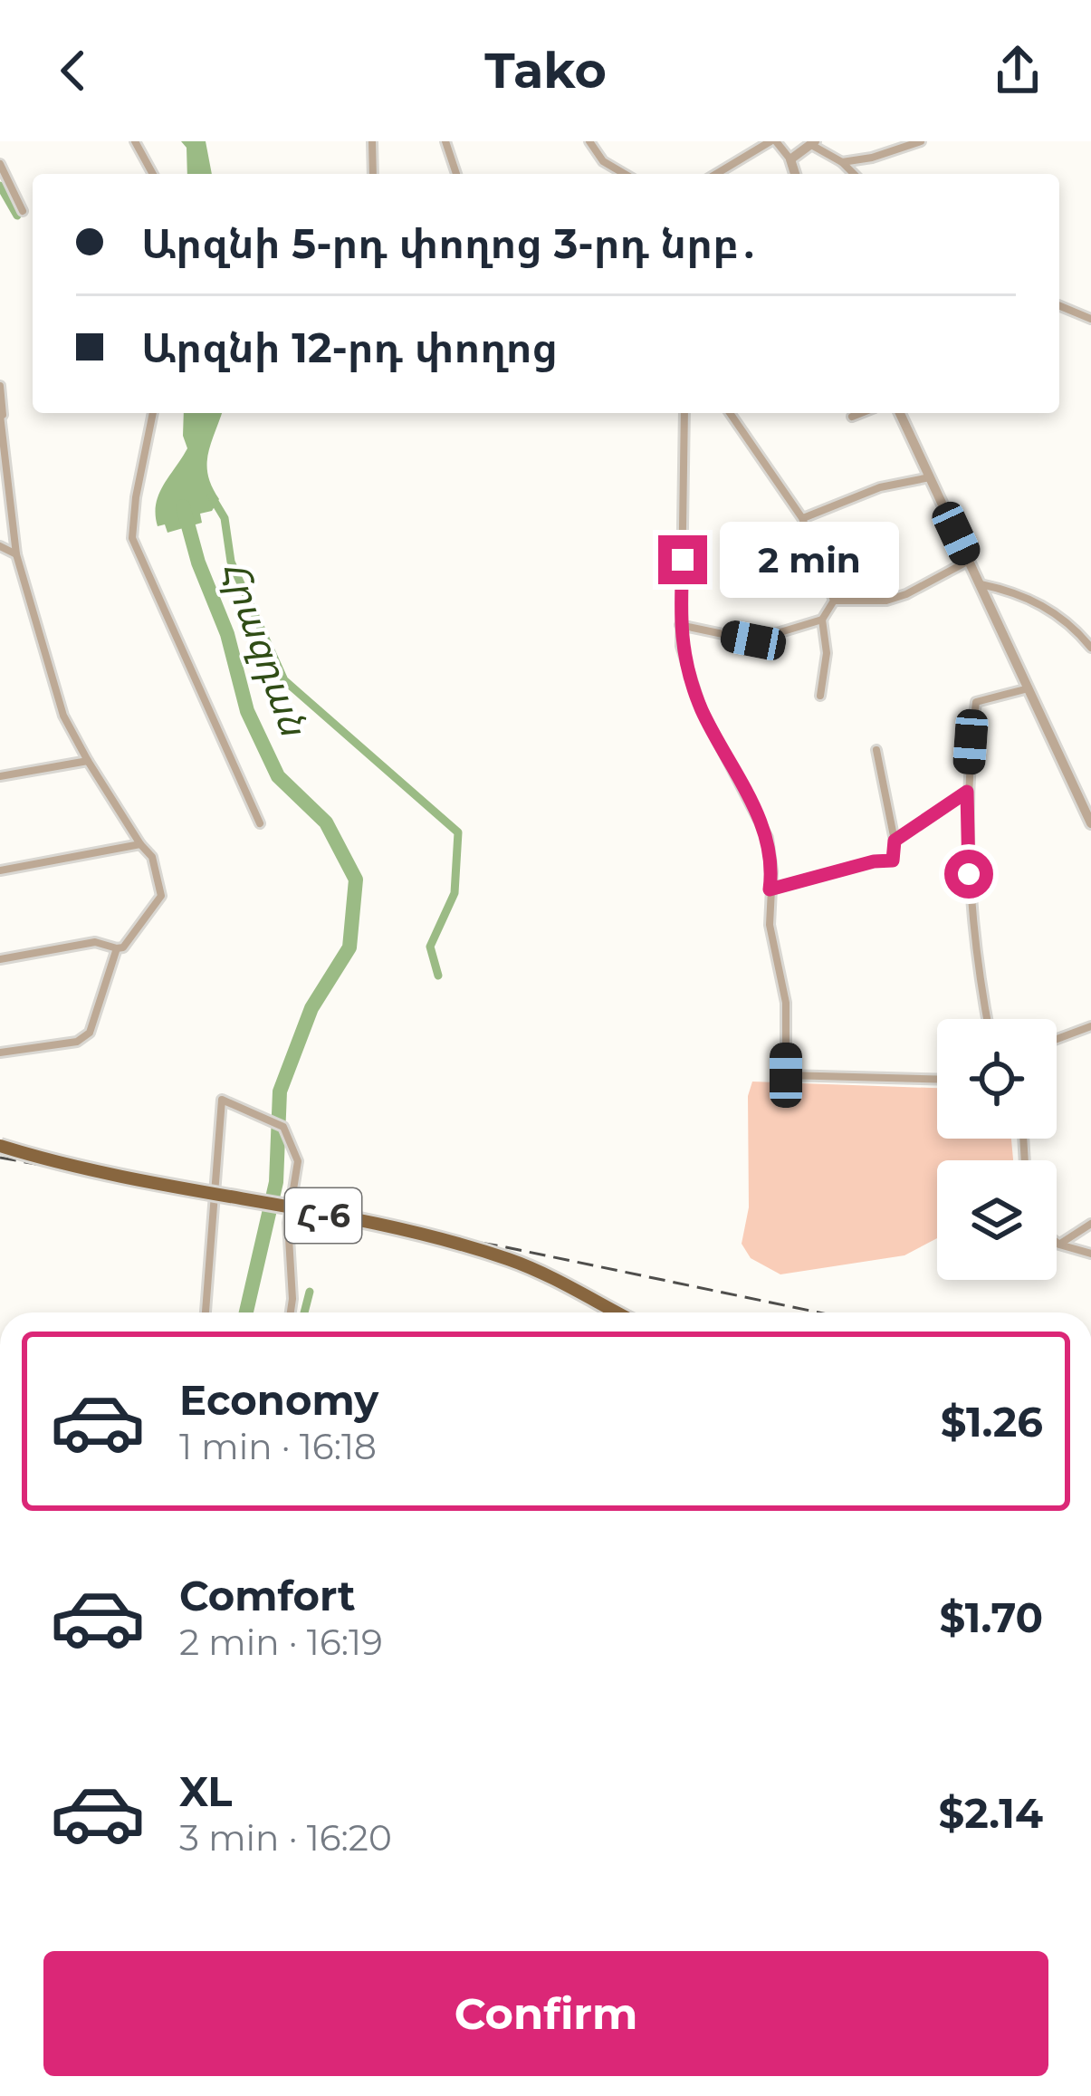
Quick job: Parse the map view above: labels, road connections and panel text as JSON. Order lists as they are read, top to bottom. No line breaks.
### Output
{"streets":{"main road":["Հ-6"]},"water":["Հրազդան"],"page":{"header":"Tako","banner":["Արզնի 5-րդ փողոց 3-րդ նրբ․","Արզնի 12-րդ փողոց"],"bubble":"2 min","list":[{"name":"Economy","note":"1 min · 16:18","value":"$1.26"},{"name":"Comfort","note":"2 min · 16:19","value":"$1.70"},{"name":"XL","note":"3 min · 16:20","value":"$2.14"}],"buttons":"Confirm"}}
